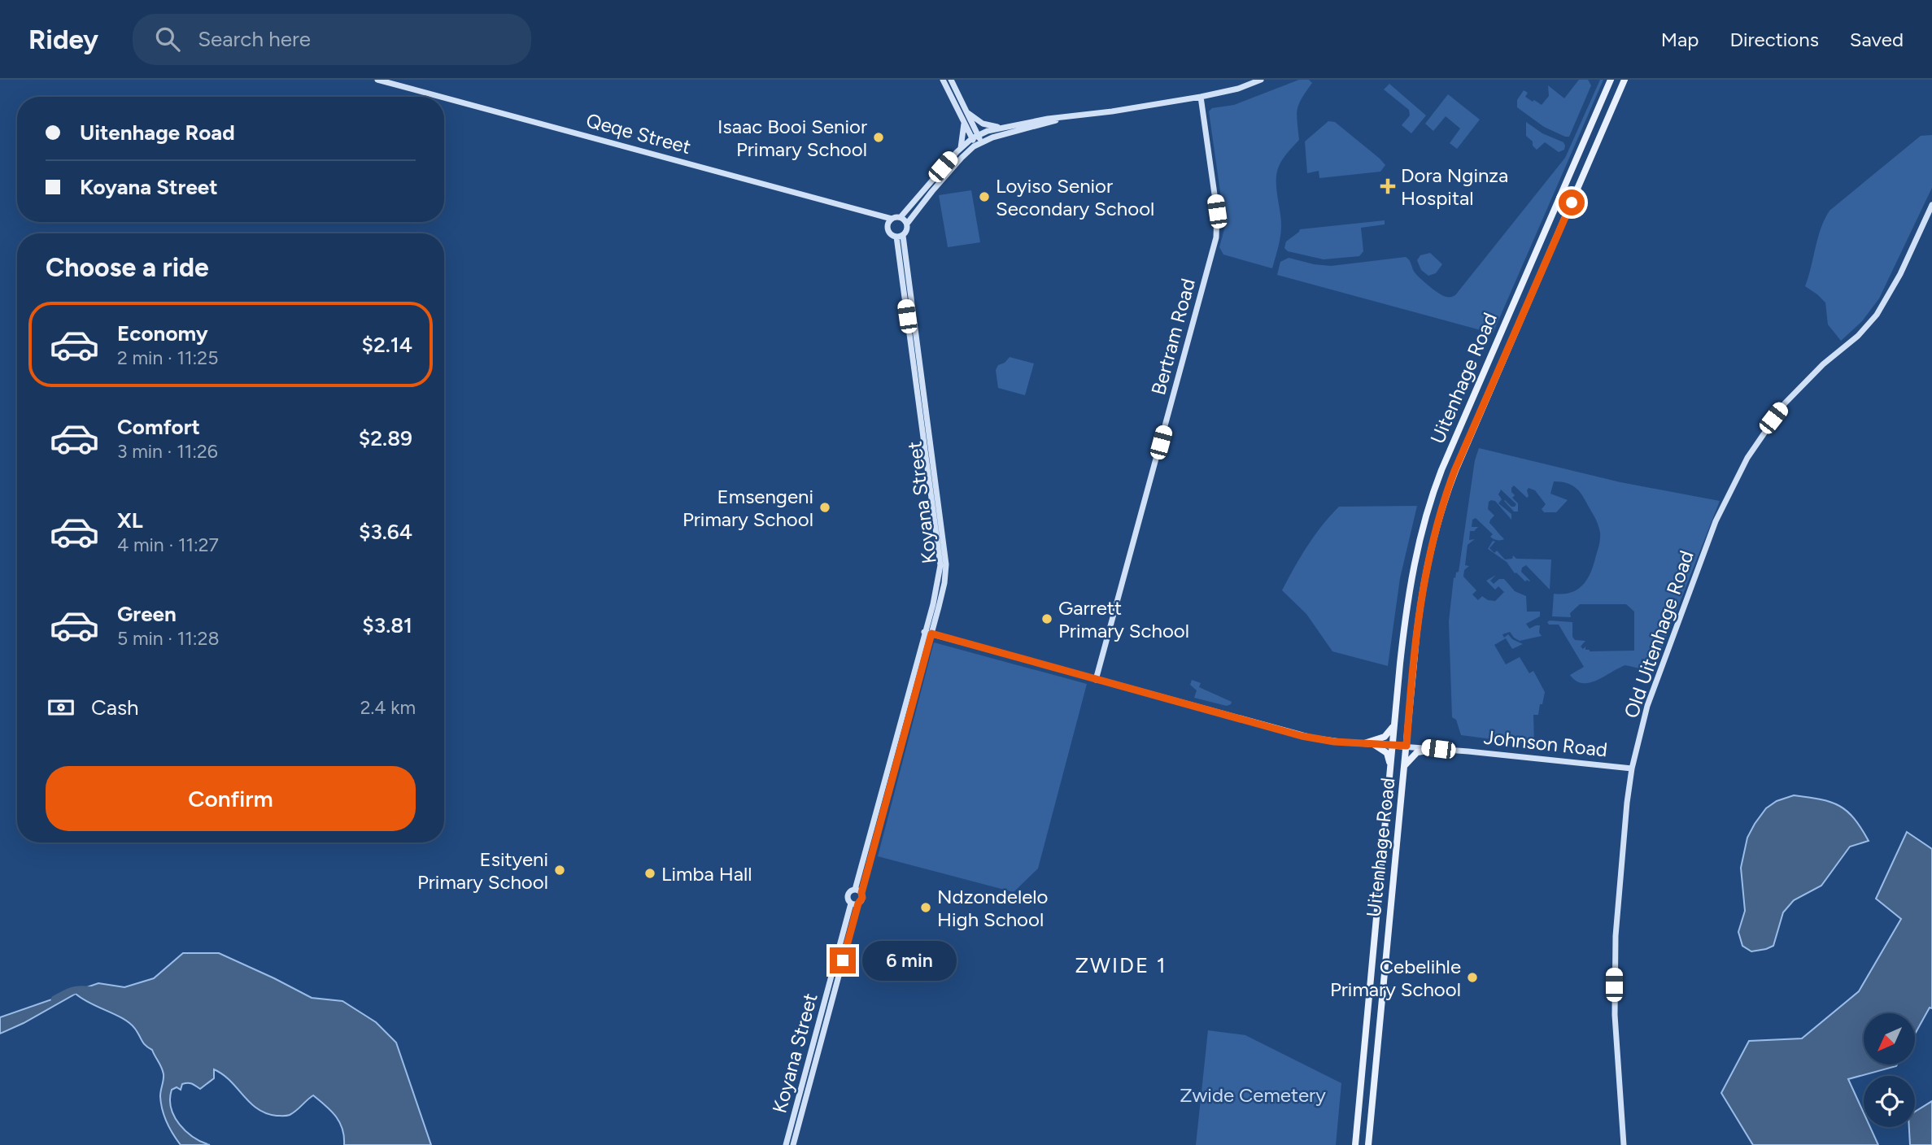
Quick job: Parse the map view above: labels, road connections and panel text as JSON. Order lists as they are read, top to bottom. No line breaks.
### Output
{"streets":{"main road":["Uitenhage Road"],"street":["Qeqe Street","Bertram Road","Koyana Street","Old Uitenhage Road","Johnson Road"]},"crossings":[["Qeqe Street","Koyana Street"],["Bertram Road","Johnson Road"],["Uitenhage Road","Johnson Road"],["Koyana Street","Johnson Road"],["Old Uitenhage Road","Johnson Road"]],"districts":["ZWIDE 1"],"parks":["Zwide Cemetery"],"places":{"other":["Isaac Booi Senior Primary School","Loyiso Senior Secondary School","Emsengeni Primary School","Garrett Primary School","Esityeni Primary School","Limba Hall","Ndzondelelo High School","Cebelihle Primary School"],"health":["Dora Nginza Hospital"]},"north":"bottom left","page":{"header":"Ridey","search":"Search here","nav":["Map","Directions","Saved"],"banner":["Uitenhage Road","Koyana Street"],"heading":"Choose a ride","list":[{"name":"Economy","note":"2 min · 11:25","value":"$2.14"},{"name":"Comfort","note":"3 min · 11:26","value":"$2.89"},{"name":"XL","note":"4 min · 11:27","value":"$3.64"},{"name":"Green","note":"5 min · 11:28","value":"$3.81"}],"pay":["Cash","2.4 km"],"buttons":"Confirm","bubble":"6 min"}}
